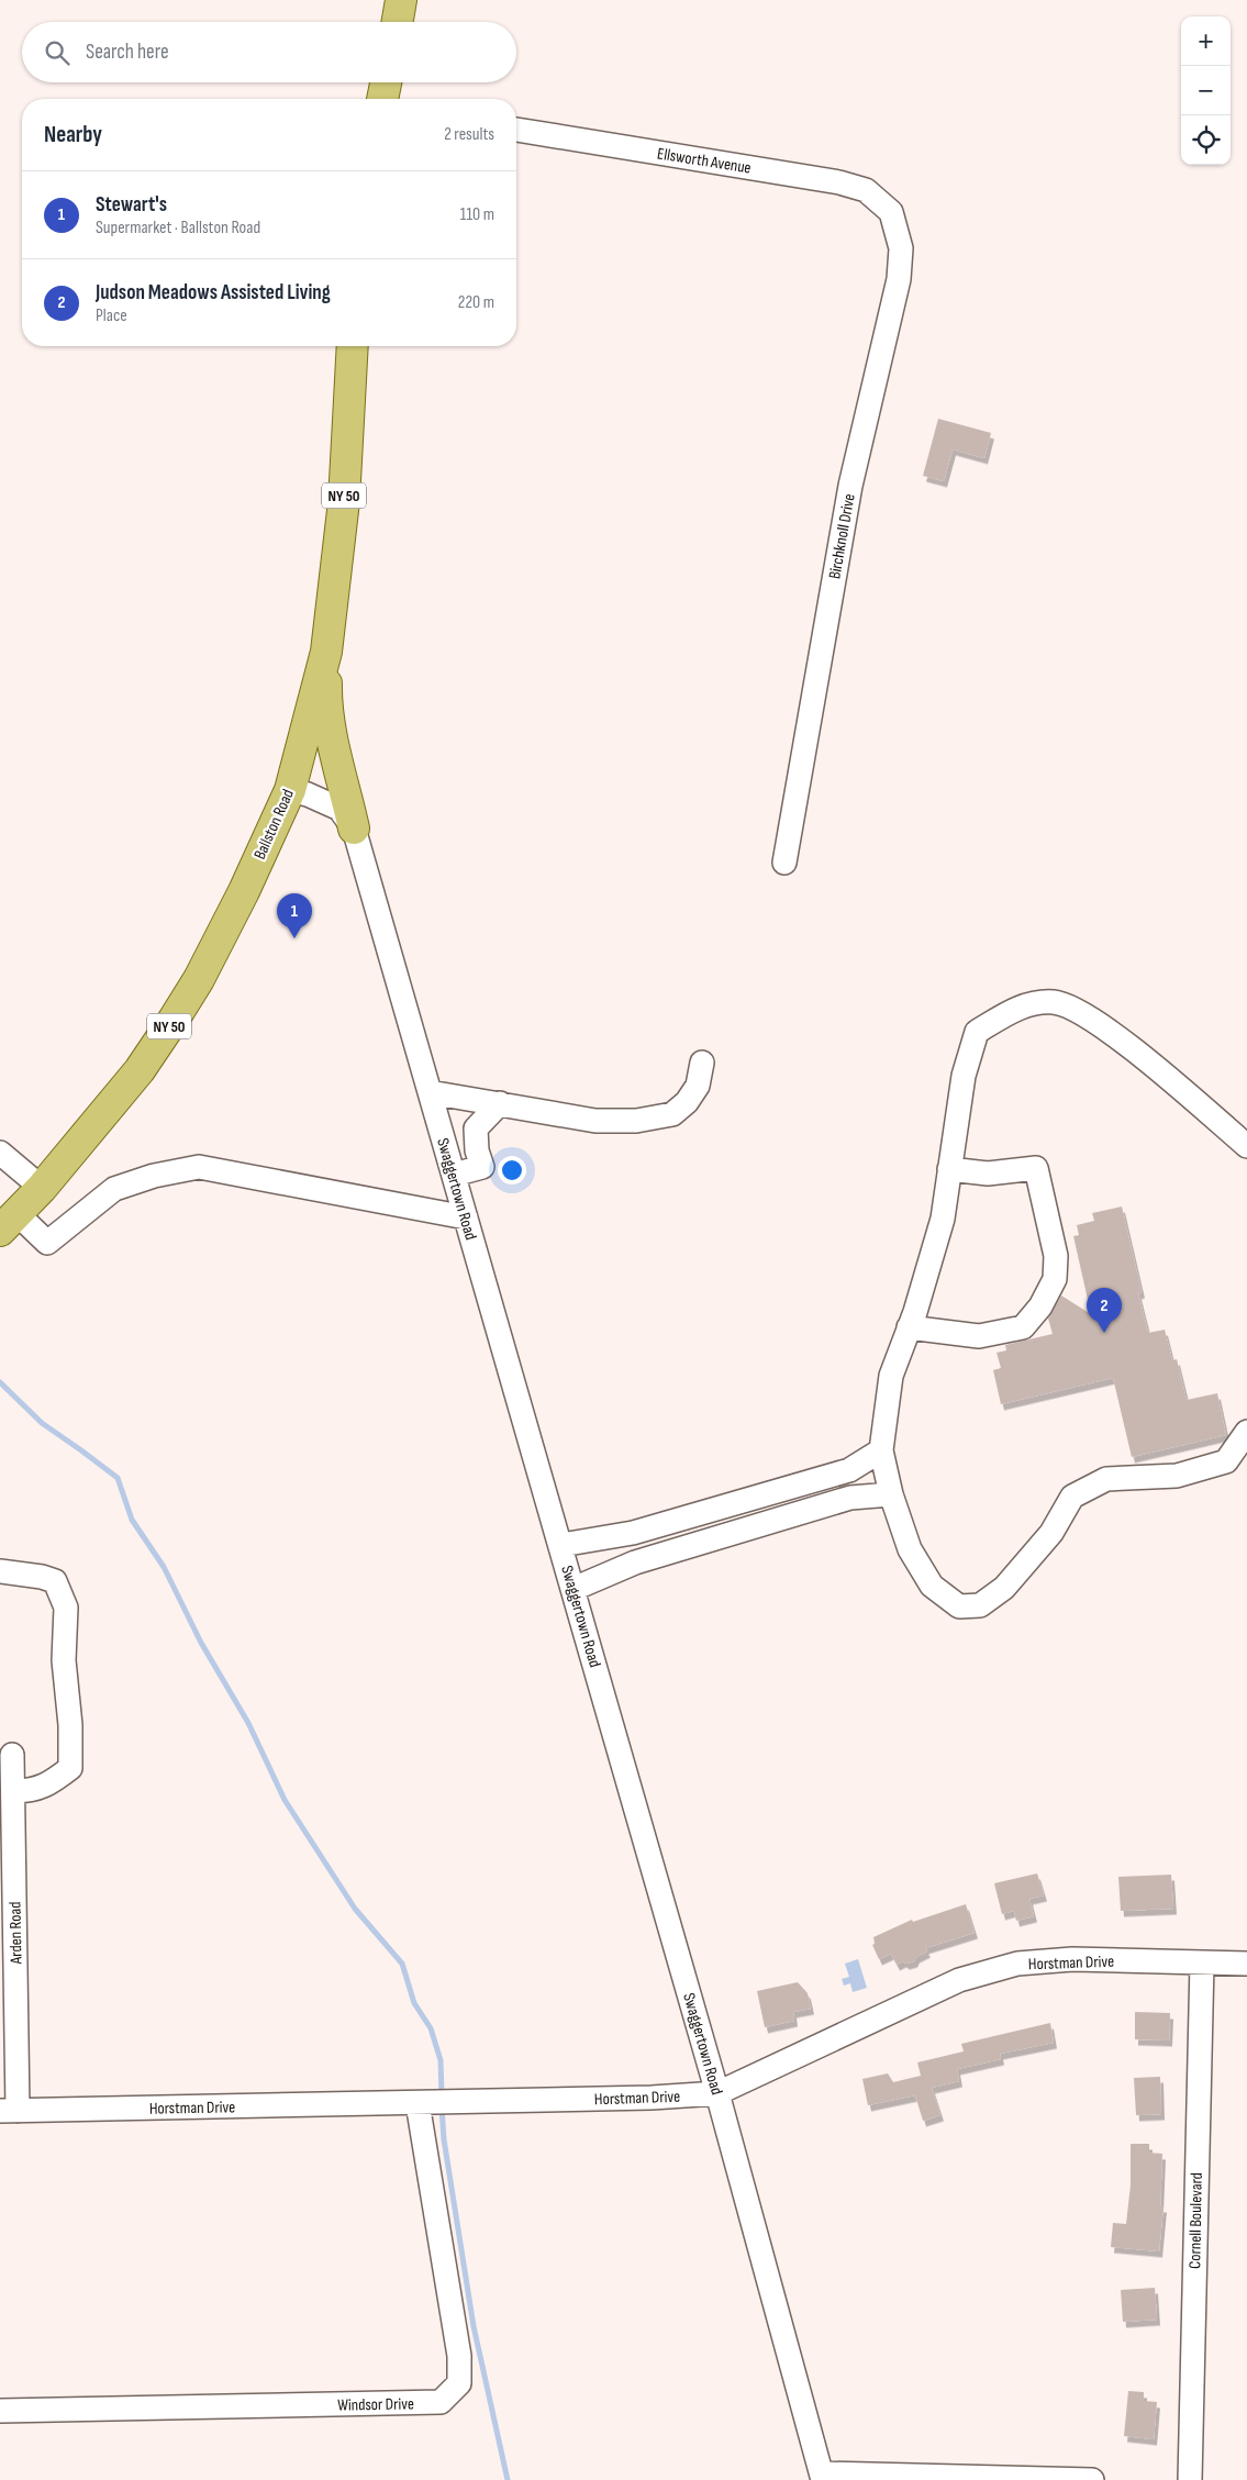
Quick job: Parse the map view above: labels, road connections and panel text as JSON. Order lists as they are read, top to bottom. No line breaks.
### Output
{"streets":{"main road":["NY 50","Ballston Road"],"street":["Ellsworth Avenue","Birchknoll Drive","Swaggertown Road","Arden Road","Horstman Drive","Cornell Boulevard","Windsor Drive"]},"crossings":[["Ellsworth Avenue","Birchknoll Drive"],["Ballston Road","Swaggertown Road"],["Swaggertown Road","Horstman Drive"],["Arden Road","Horstman Drive"],["Horstman Drive","Cornell Boulevard"],["Horstman Drive","Windsor Drive"]],"page":{"map_buttons":["+","−"],"search":"Search here","heading":["Nearby","2 results"],"list":[{"mark":"1","name":"Stewart's","note":"Supermarket · Ballston Road","value":"110 m"},{"mark":"2","name":"Judson Meadows Assisted Living","note":"Place","value":"220 m"}],"pins":["1","2"]}}
